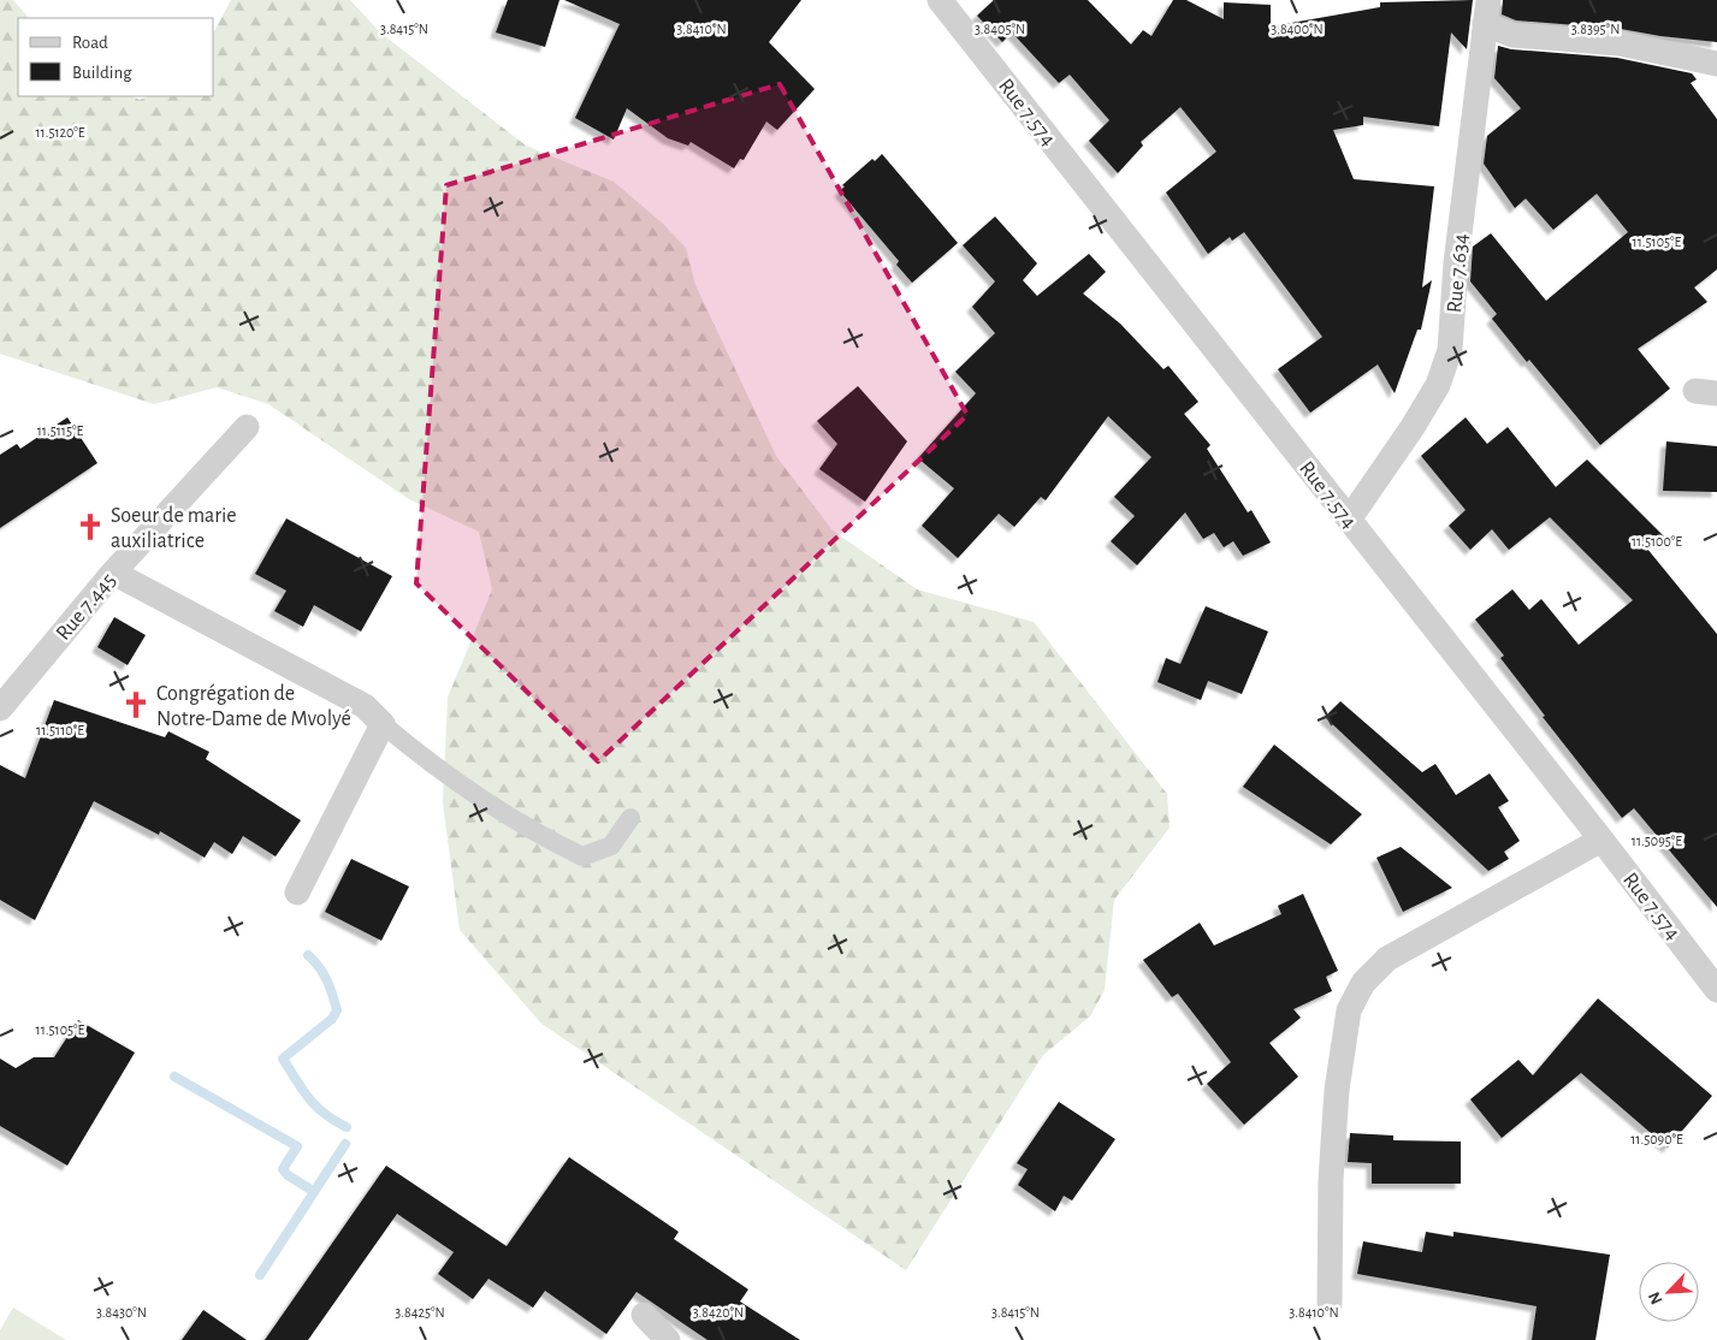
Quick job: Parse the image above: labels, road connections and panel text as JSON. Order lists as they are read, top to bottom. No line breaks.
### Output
{"streets":{"street":["Rue 7.574","Rue 7.634","Rue 7.445"]},"crossings":[["Rue 7.574","Rue 7.634"]],"places":{"church":["Soeur de marie auxiliatrice","Congrégation de Notre-Dame de Mvolyé"]},"legend":["Road","Building"],"north":"bottom left","coordinates":["3.8415°N","3.8410°N","3.8405°N","3.8400°N","3.8395°N","11.5120°E","11.5105°E","11.5115°E","11.5100°E","11.5110°E","11.5095°E","11.5090°E","3.8430°N","3.8420°N","3.8425°N"]}
